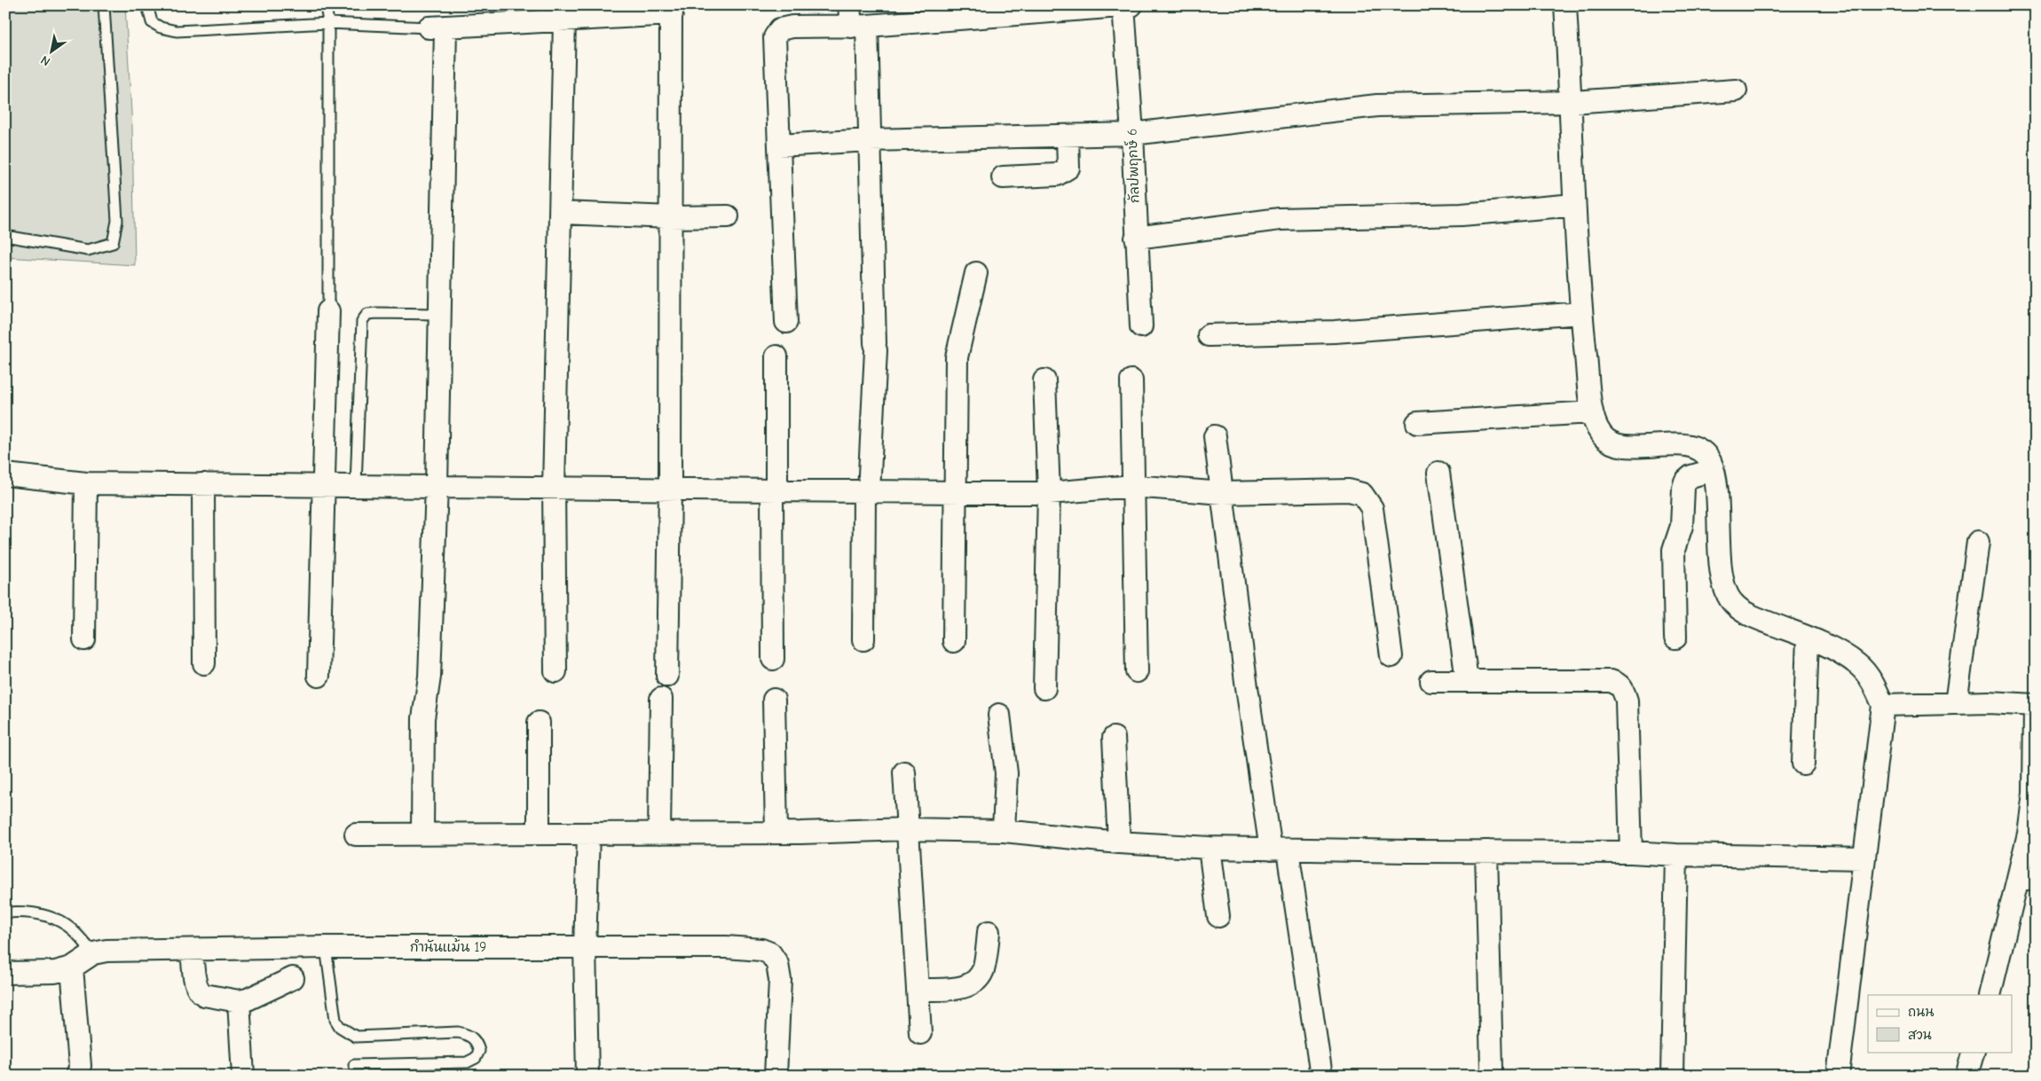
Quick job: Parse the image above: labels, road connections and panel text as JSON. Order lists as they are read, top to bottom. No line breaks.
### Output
{"streets":{"street":["กัลปพฤกษ์ 6","กำนันแม้น 19"]},"legend":["ถนน","สวน"],"north":"bottom left"}
